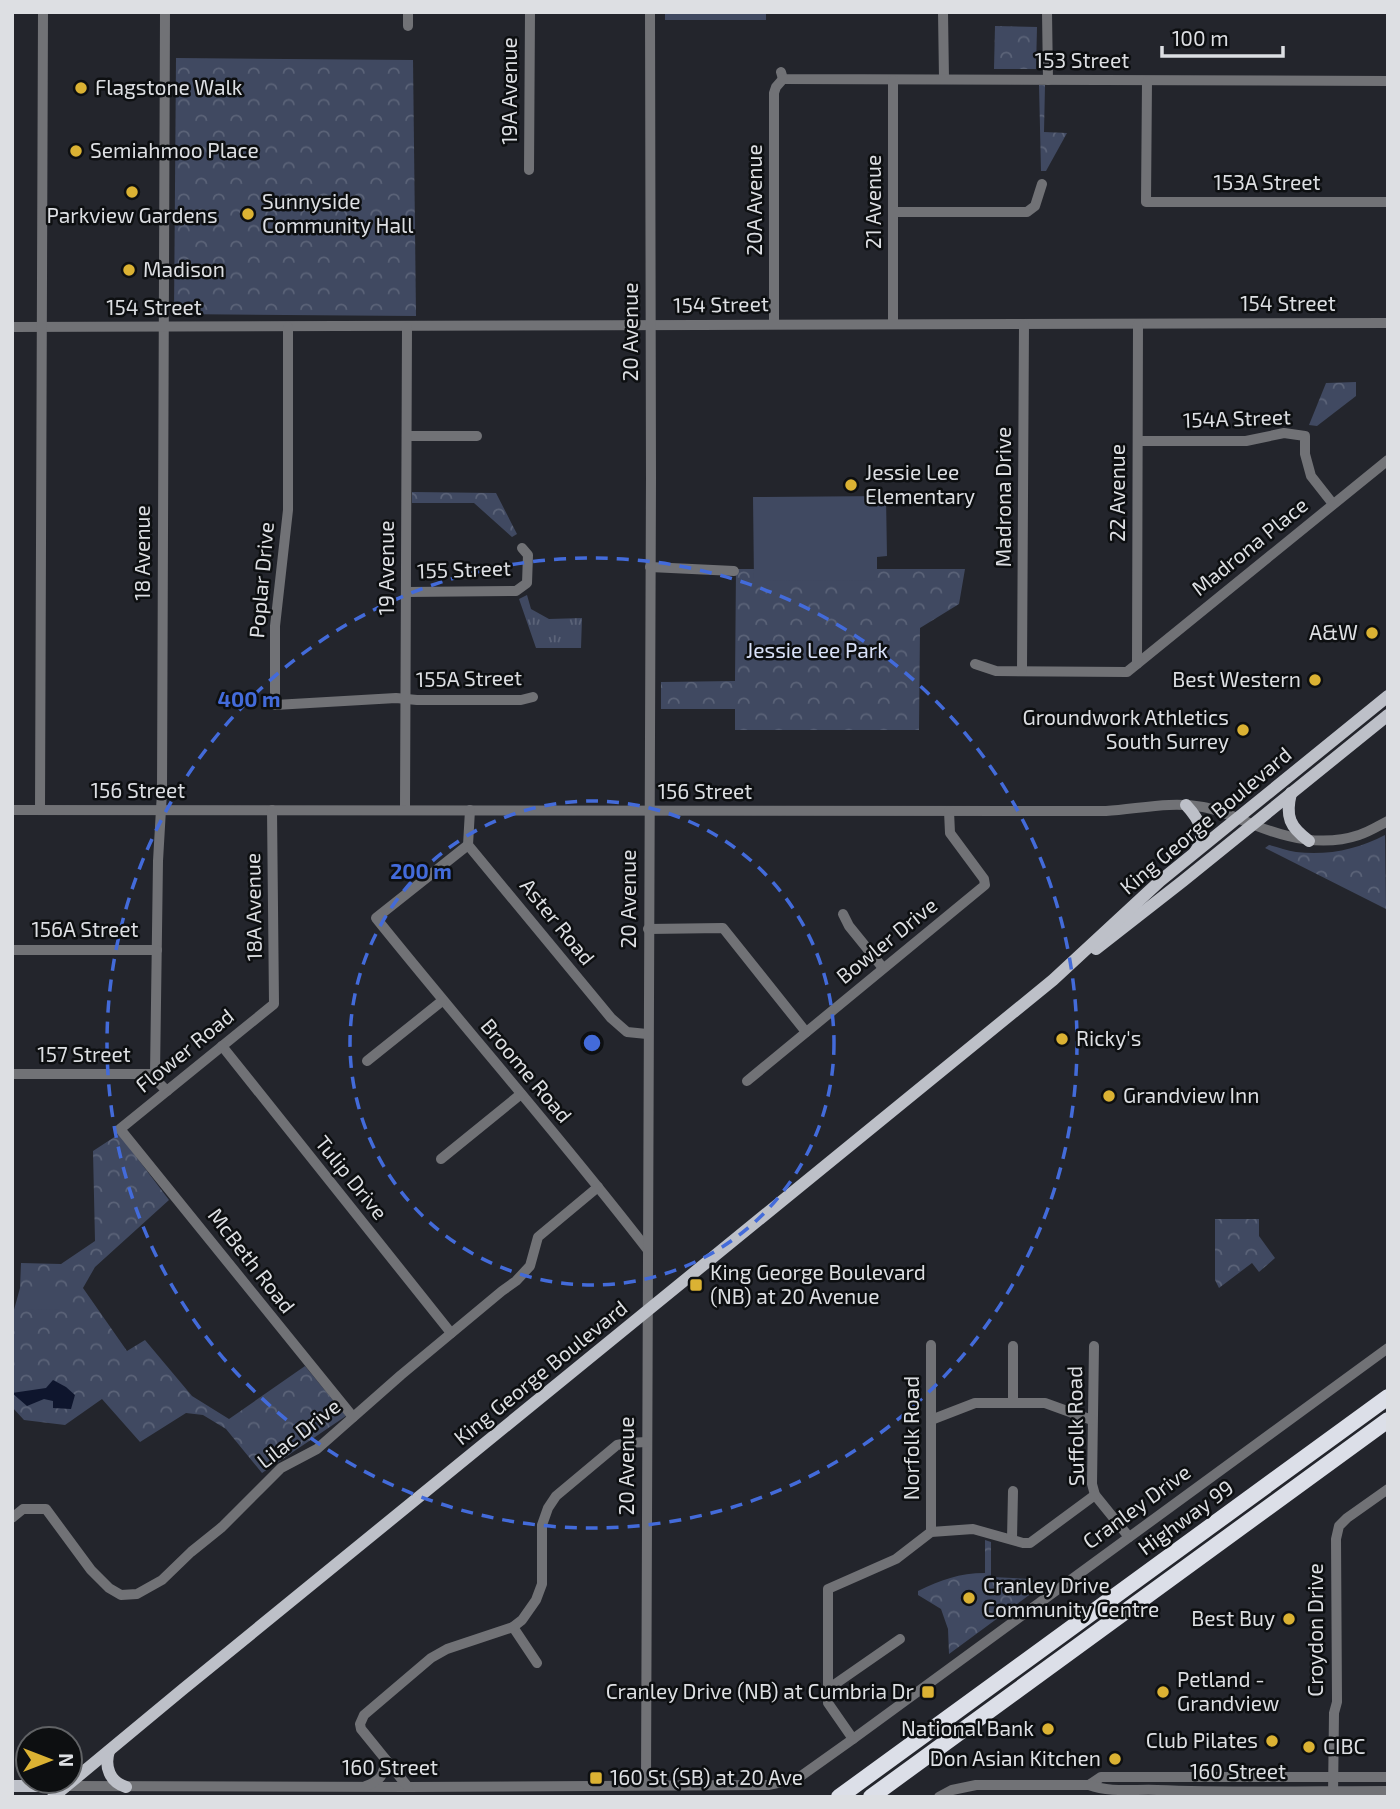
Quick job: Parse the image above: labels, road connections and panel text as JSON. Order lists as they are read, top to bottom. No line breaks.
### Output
{"streets":{"highway":["Highway 99"],"main road":["King George Boulevard"],"street":["153 Street","19A Avenue","153A Street","20A Avenue","21 Avenue","154 Street","20 Avenue","154A Street","22 Avenue","Madrona Drive","Madrona Place","18 Avenue","19 Avenue","155 Street","Poplar Drive","155A Street","156 Street","18A Avenue","Aster Road","156A Street","Bowler Drive","Flower Road","157 Street","Broome Road","Tulip Drive","McBeth Road","Suffolk Road","Lilac Drive","Norfolk Road","Cranley Drive","Croydon Drive","160 Street"]},"crossings":[["153 Street","153A Street"],["153 Street","20A Avenue"],["153 Street","21 Avenue"],["20A Avenue","154 Street"],["21 Avenue","154 Street"],["154 Street","20 Avenue"],["154 Street","22 Avenue"],["154 Street","Madrona Drive"],["154 Street","18 Avenue"],["154 Street","19 Avenue"],["154 Street","Poplar Drive"],["20 Avenue","156 Street"],["20 Avenue","King George Boulevard"],["20 Avenue","Aster Road"],["20 Avenue","Broome Road"],["20 Avenue","160 Street"],["154A Street","22 Avenue"],["154A Street","Madrona Place"],["22 Avenue","Madrona Place"],["18 Avenue","156 Street"],["18 Avenue","156A Street"],["18 Avenue","157 Street"],["19 Avenue","155 Street"],["19 Avenue","Poplar Drive"],["19 Avenue","155A Street"],["19 Avenue","156 Street"],["Poplar Drive","155A Street"],["156 Street","King George Boulevard"],["156 Street","18A Avenue"],["156 Street","Bowler Drive"],["18A Avenue","Flower Road"],["Aster Road","Broome Road"],["Flower Road","Tulip Drive"],["Flower Road","McBeth Road"],["Broome Road","Lilac Drive"],["Tulip Drive","Lilac Drive"],["McBeth Road","Lilac Drive"],["Suffolk Road","Cranley Drive"],["Cranley Drive","160 Street"],["Croydon Drive","160 Street"]],"parks":["Jessie Lee Park"],"places":{"other":["Flagstone Walk","Semiahmoo Place","Parkview Gardens","Sunnyside Community Hall","Madison","Jessie Lee Elementary","A&W","Best Western","Groundwork Athletics South Surrey","Ricky's","Grandview Inn","Cranley Drive Community Centre","Best Buy","Petland - Grandview","National Bank","Club Pilates","CIBC","Don Asian Kitchen"],"transit":["King George Boulevard (NB) at 20 Avenue","Cranley Drive (NB) at Cumbria Dr","160 St (SB) at 20 Ave"]},"scale_bar":"100 m","north":"right","rings":["400 m","200 m"]}
